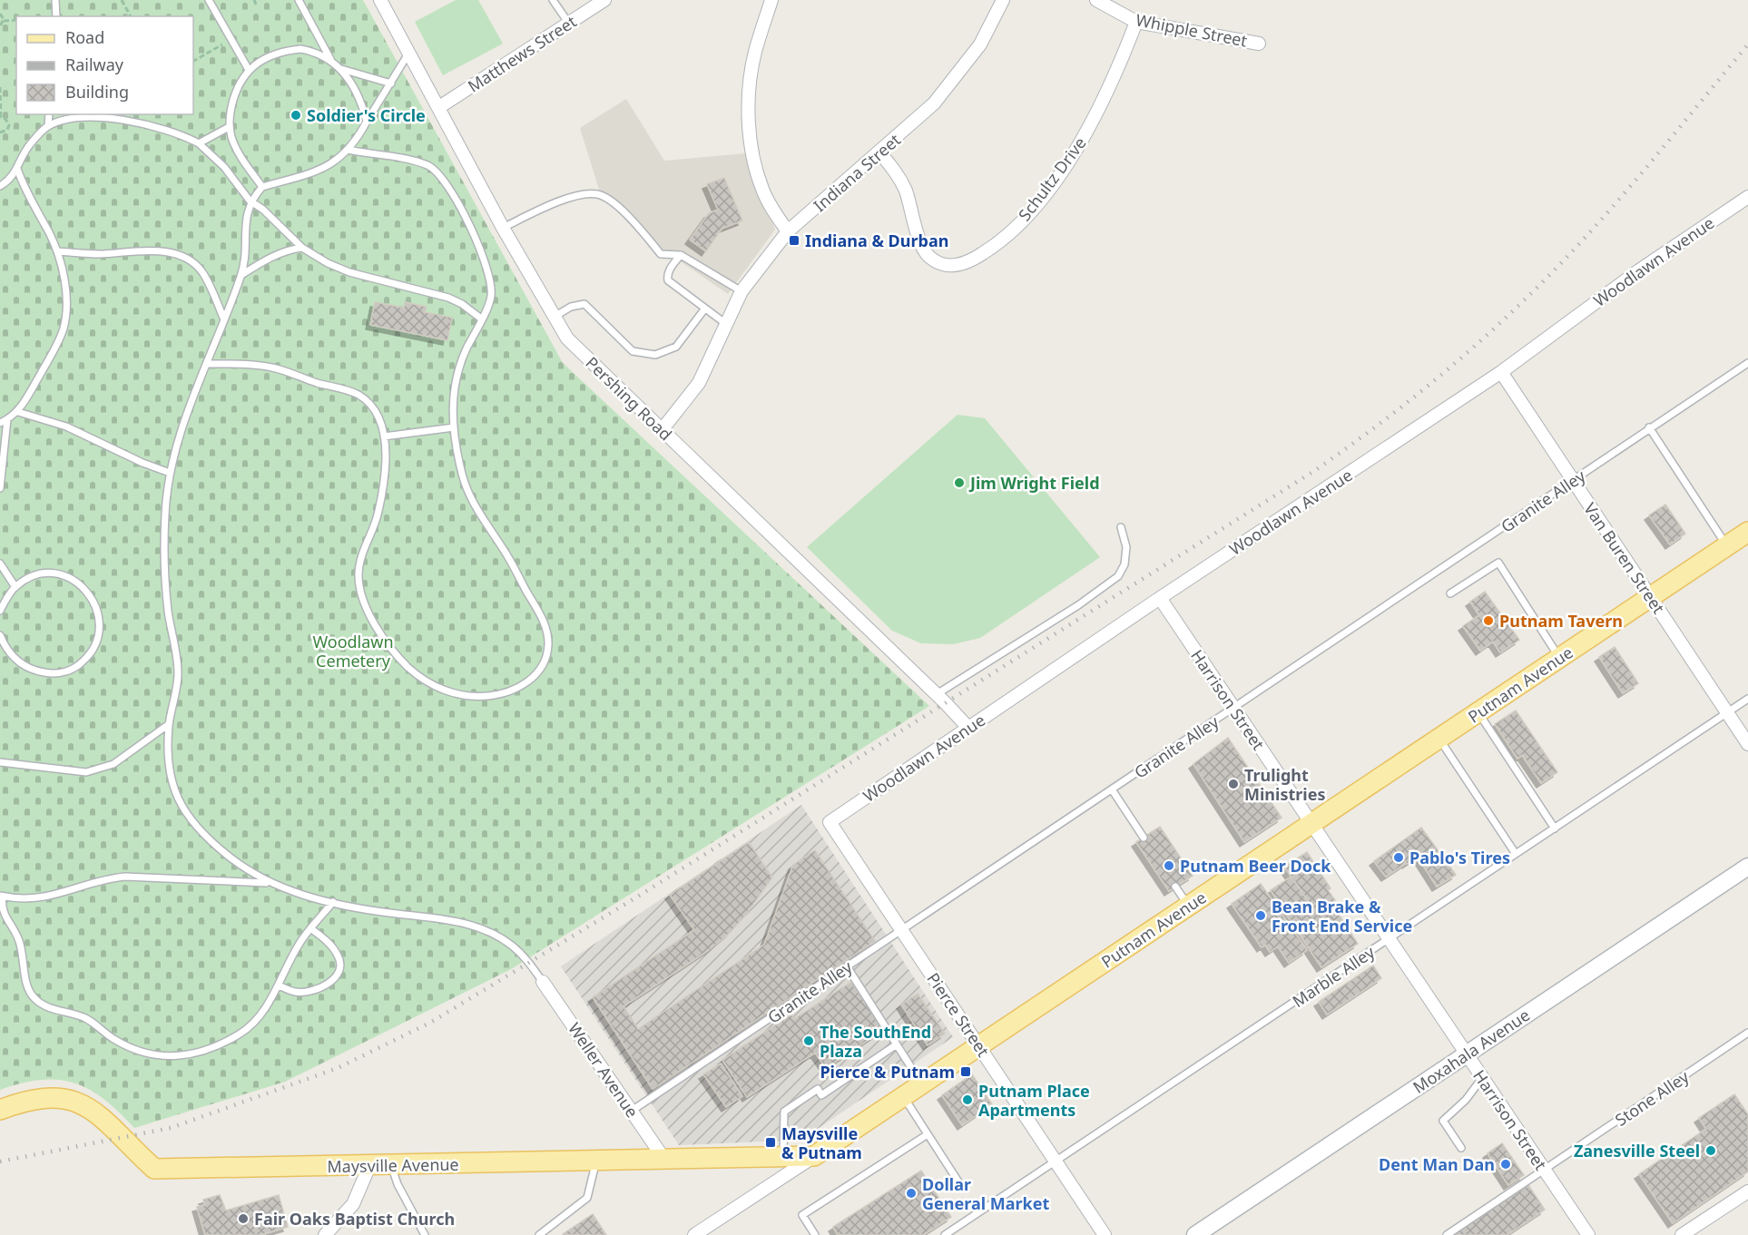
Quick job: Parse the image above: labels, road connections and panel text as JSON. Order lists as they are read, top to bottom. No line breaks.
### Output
{"streets":{"main road":["Putnam Avenue","Maysville Avenue"],"street":["Whipple Street","Matthews Street","Indiana Street","Schultz Drive","Woodlawn Avenue","Pershing Road","Van Buren Street","Harrison Street","Pierce Street","Moxahala Avenue","Weller Avenue"],"lane":["Granite Alley","Marble Alley","Stone Alley"]},"crossings":[["Whipple Street","Schultz Drive"],["Matthews Street","Pershing Road"],["Indiana Street","Schultz Drive"],["Indiana Street","Pershing Road"],["Woodlawn Avenue","Pershing Road"],["Woodlawn Avenue","Van Buren Street"],["Woodlawn Avenue","Harrison Street"],["Woodlawn Avenue","Pierce Street"],["Granite Alley","Van Buren Street"],["Granite Alley","Harrison Street"],["Granite Alley","Pierce Street"],["Granite Alley","Weller Avenue"],["Van Buren Street","Putnam Avenue"],["Van Buren Street","Marble Alley"],["Putnam Avenue","Harrison Street"],["Putnam Avenue","Pierce Street"],["Putnam Avenue","Maysville Avenue"],["Harrison Street","Marble Alley"],["Harrison Street","Moxahala Avenue"],["Harrison Street","Stone Alley"],["Marble Alley","Pierce Street"],["Weller Avenue","Maysville Avenue"]],"parks":["Woodlawn Cemetery"],"places":{"other":["Soldier's Circle","Jim Wright Field","Putnam Tavern","Trulight Ministries","Pablo's Tires","Putnam Beer Dock","Bean Brake & Front End Service","The SouthEnd Plaza","Putnam Place Apartments","Zanesville Steel","Dent Man Dan","Dollar General Market","Fair Oaks Baptist Church"],"transit":["Indiana & Durban","Pierce & Putnam","Maysville & Putnam"]},"legend":["Road","Railway","Building"]}
